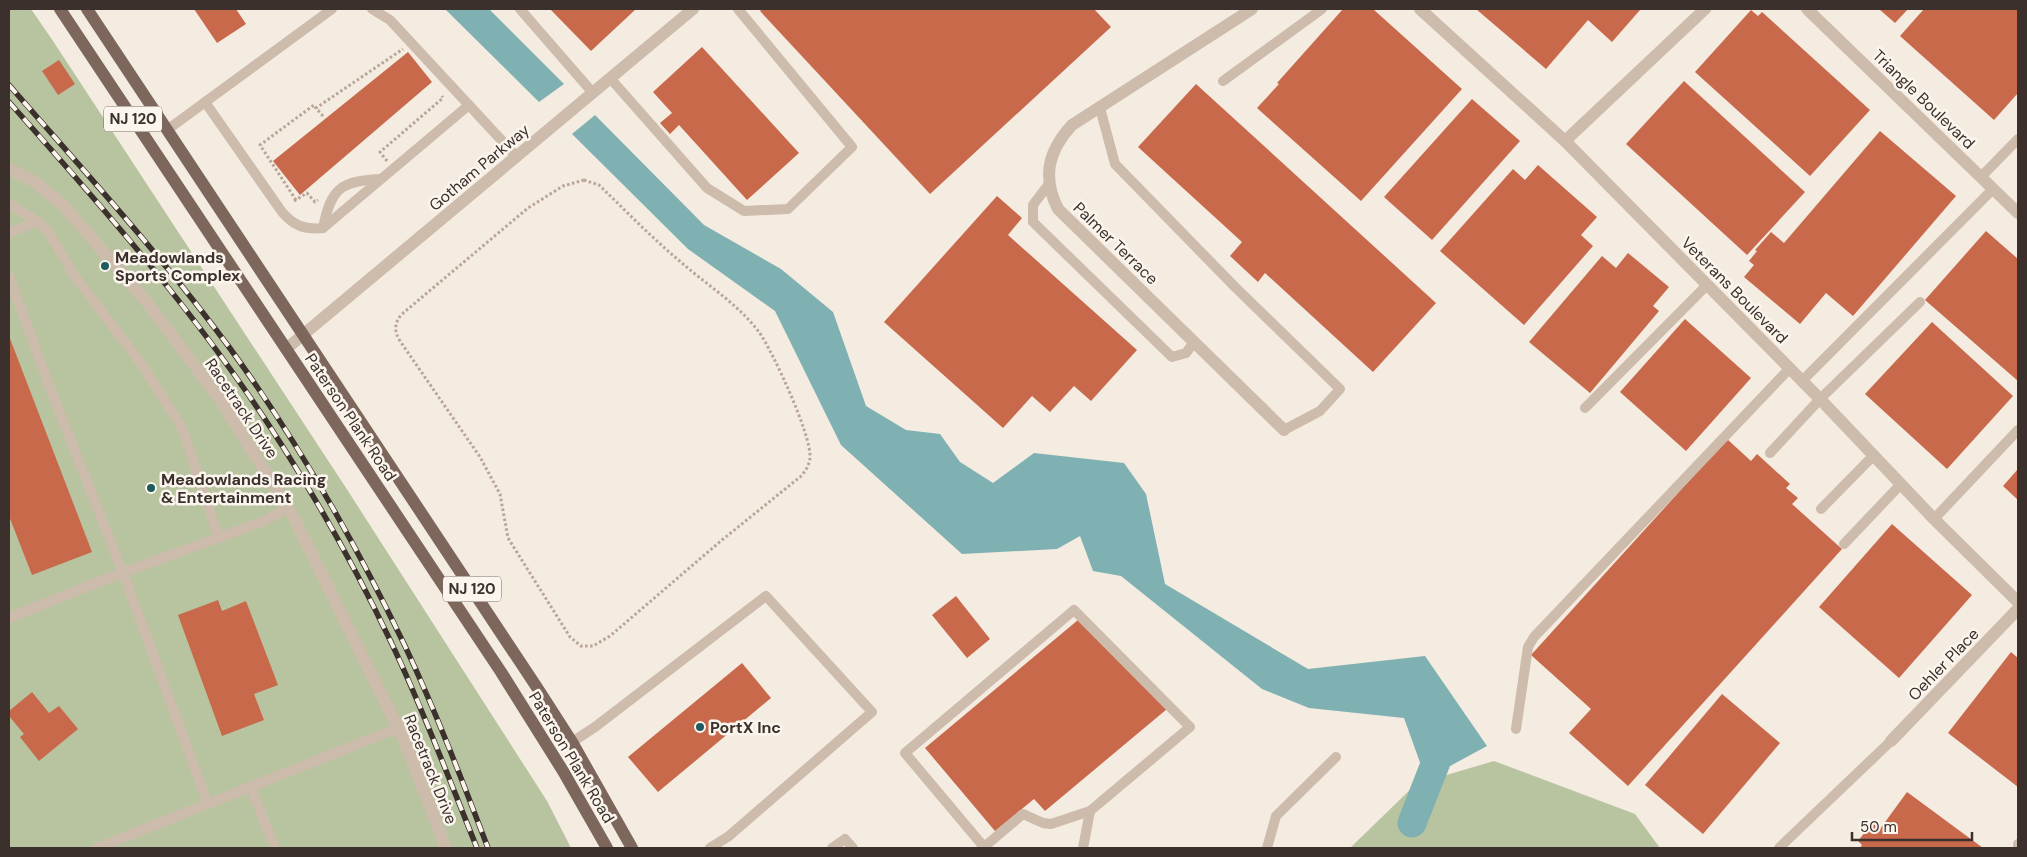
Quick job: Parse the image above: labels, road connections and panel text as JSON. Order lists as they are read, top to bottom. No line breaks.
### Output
{"streets":{"main road":["NJ 120","Paterson Plank Road"],"street":["Triangle Boulevard","Gotham Parkway","Palmer Terrace","Veterans Boulevard","Racetrack Drive","Oehler Place"]},"crossings":[["Gotham Parkway","Paterson Plank Road"]],"places":["Meadowlands Sports Complex","Meadowlands Racing & Entertainment","PortX Inc"],"scale_bar":"50 m"}
